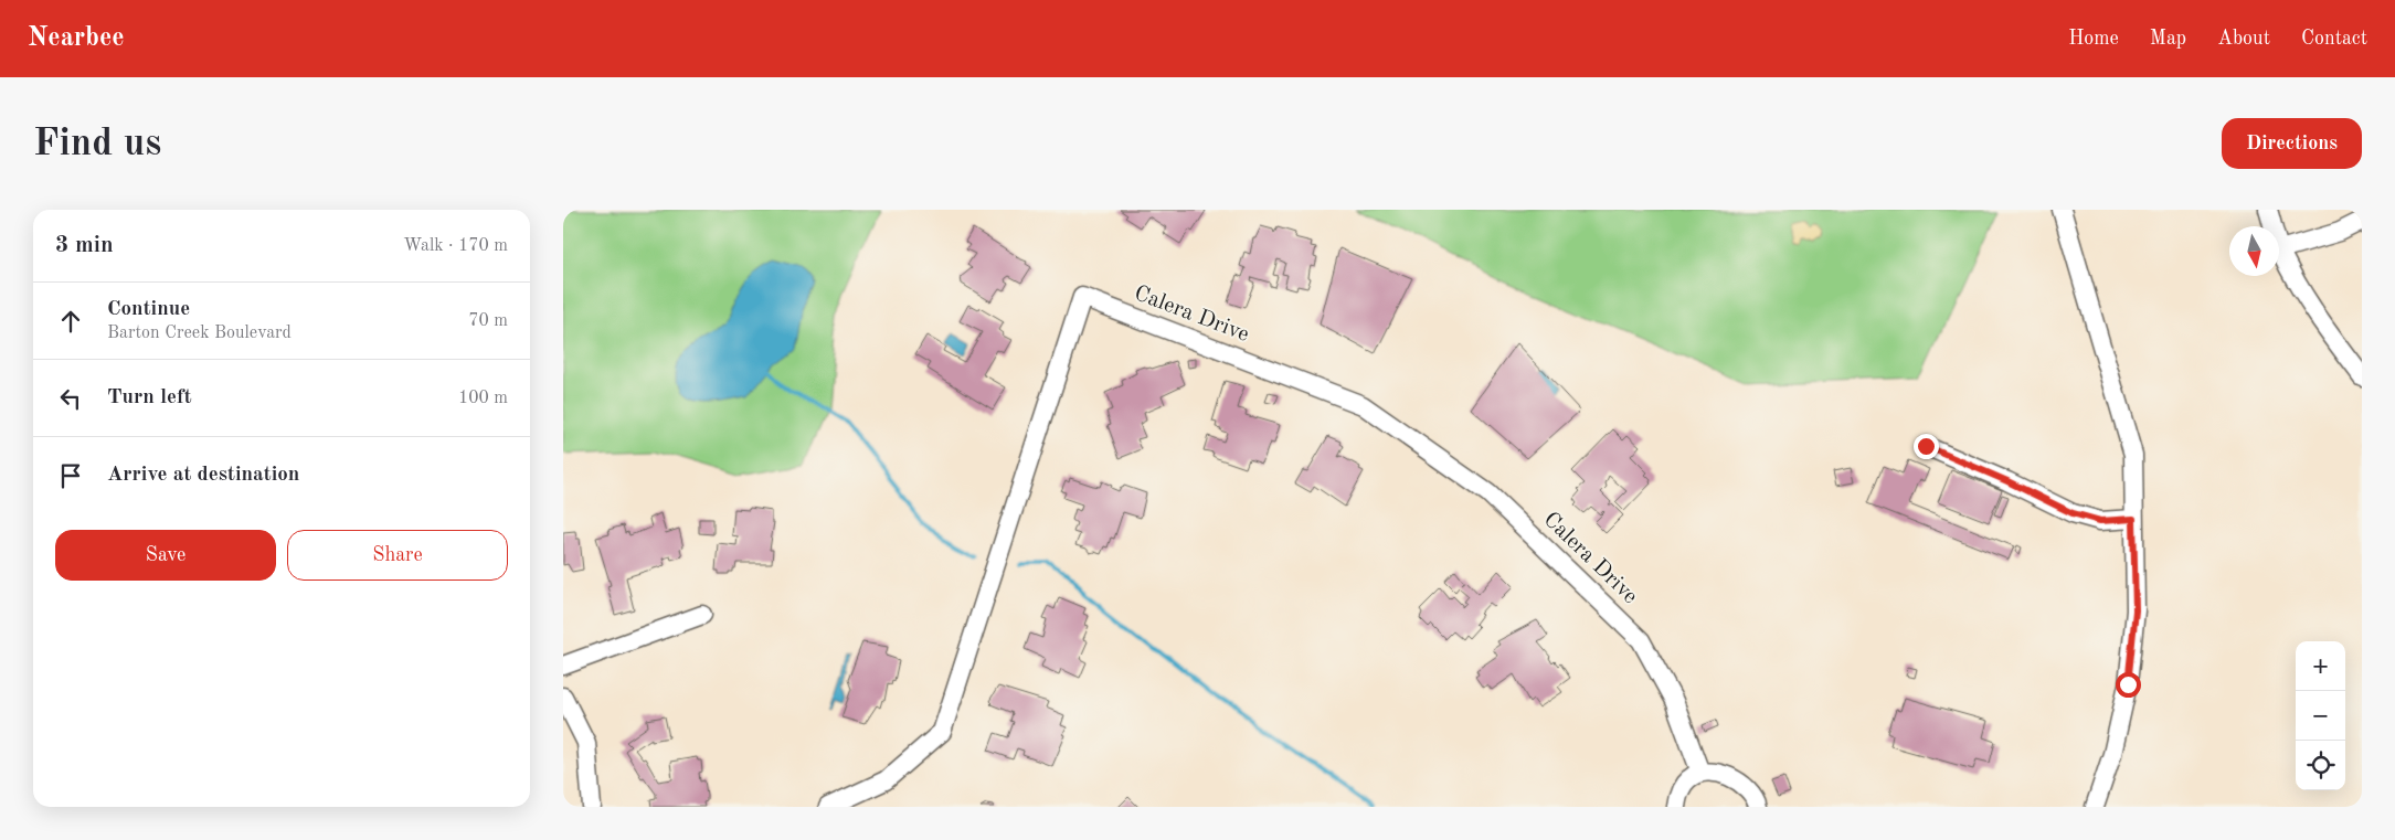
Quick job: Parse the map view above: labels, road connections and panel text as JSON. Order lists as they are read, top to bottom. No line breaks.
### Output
{"streets":{"street":["Calera Drive"]},"north":"bottom","page":{"header":"Nearbee","nav":["Home","Map","About","Contact"],"buttons":["Directions",["Save","Share"]],"title":"Find us","heading":["3 min","Walk · 170 m"],"list":[["Continue","Barton Creek Boulevard","70 m"],["Turn left","100 m"],"Arrive at destination"],"map_buttons":["+","−"]}}
